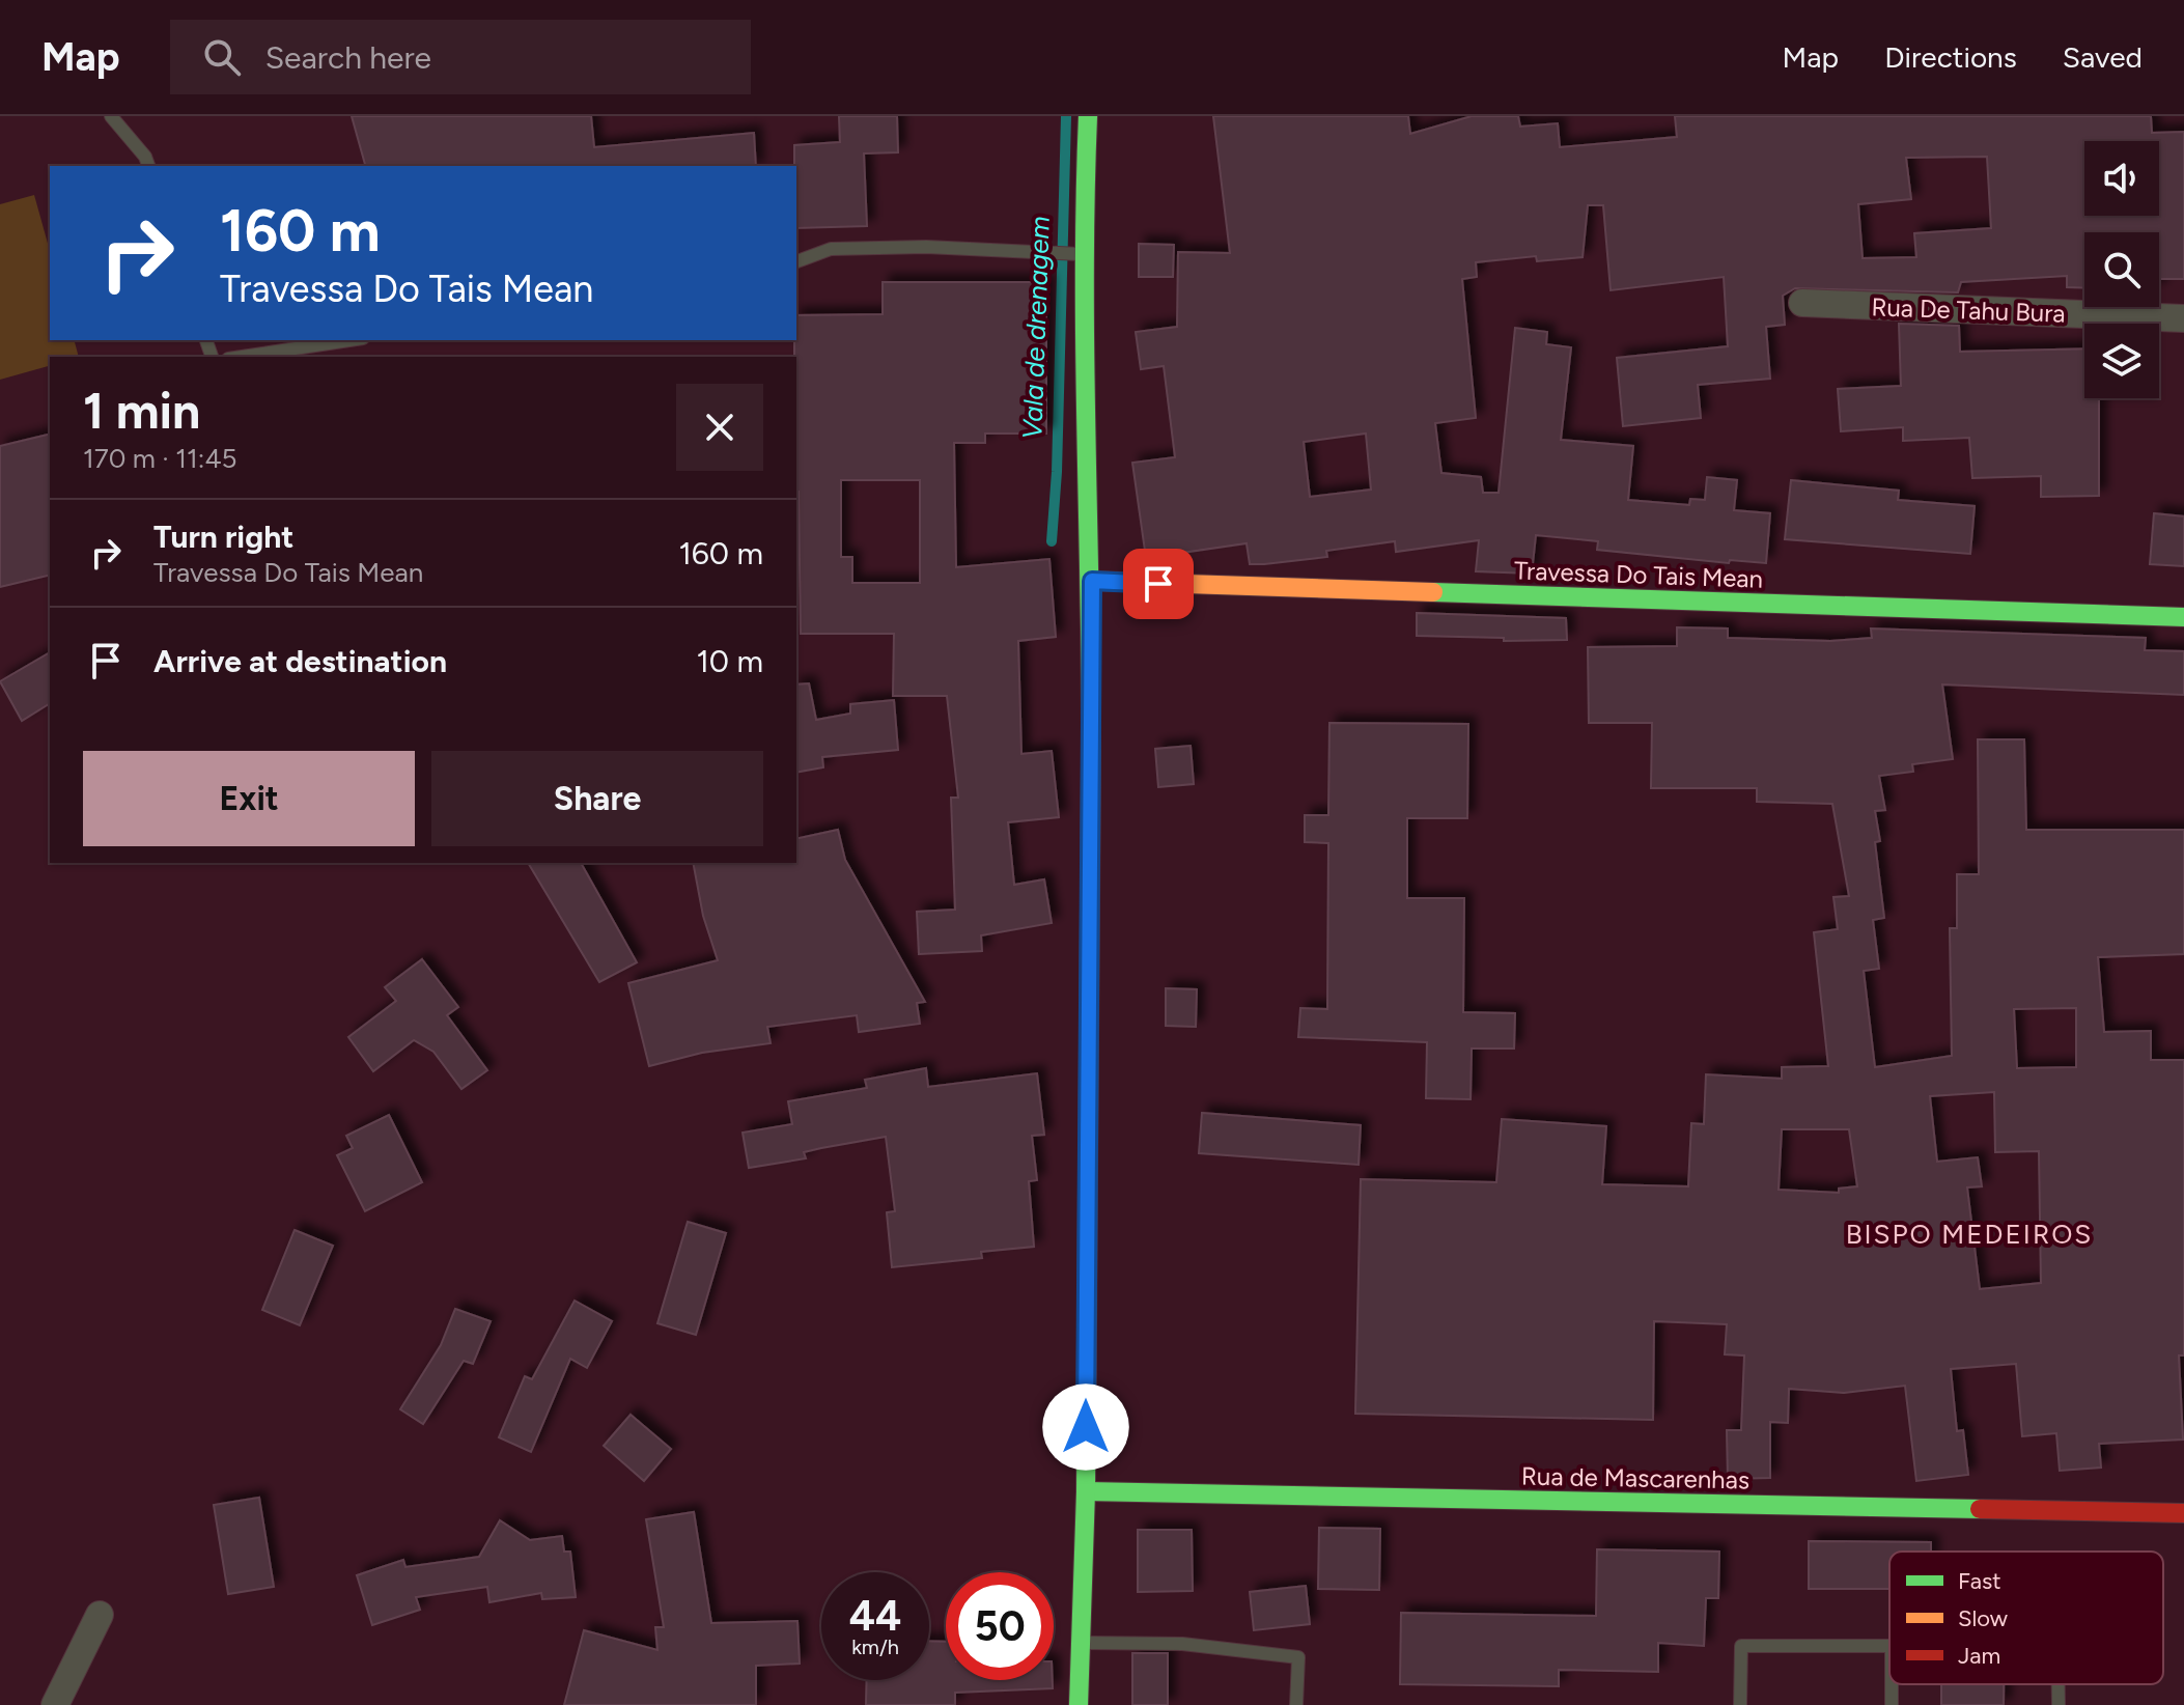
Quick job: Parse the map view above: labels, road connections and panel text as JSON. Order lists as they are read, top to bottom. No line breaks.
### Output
{"streets":{"street":["Rua De Tahu Bura","Travessa Do Tais Mean","Rua de Mascarenhas"]},"districts":["BISPO MEDEIROS"],"water":["Vala de drenagem"],"legend":["Fast","Slow","Jam"],"page":{"header":"Map","search":"Search here","nav":["Map","Directions","Saved"],"turn":["160 m","Travessa Do Tais Mean"],"heading":["1 min","170 m · 11:45"],"list":[{"name":"Turn right","note":"Travessa Do Tais Mean","value":"160 m"},{"name":"Arrive at destination","value":"10 m"}],"buttons":["Exit","Share"],"speed":"44 km/h","limit":"50"}}
